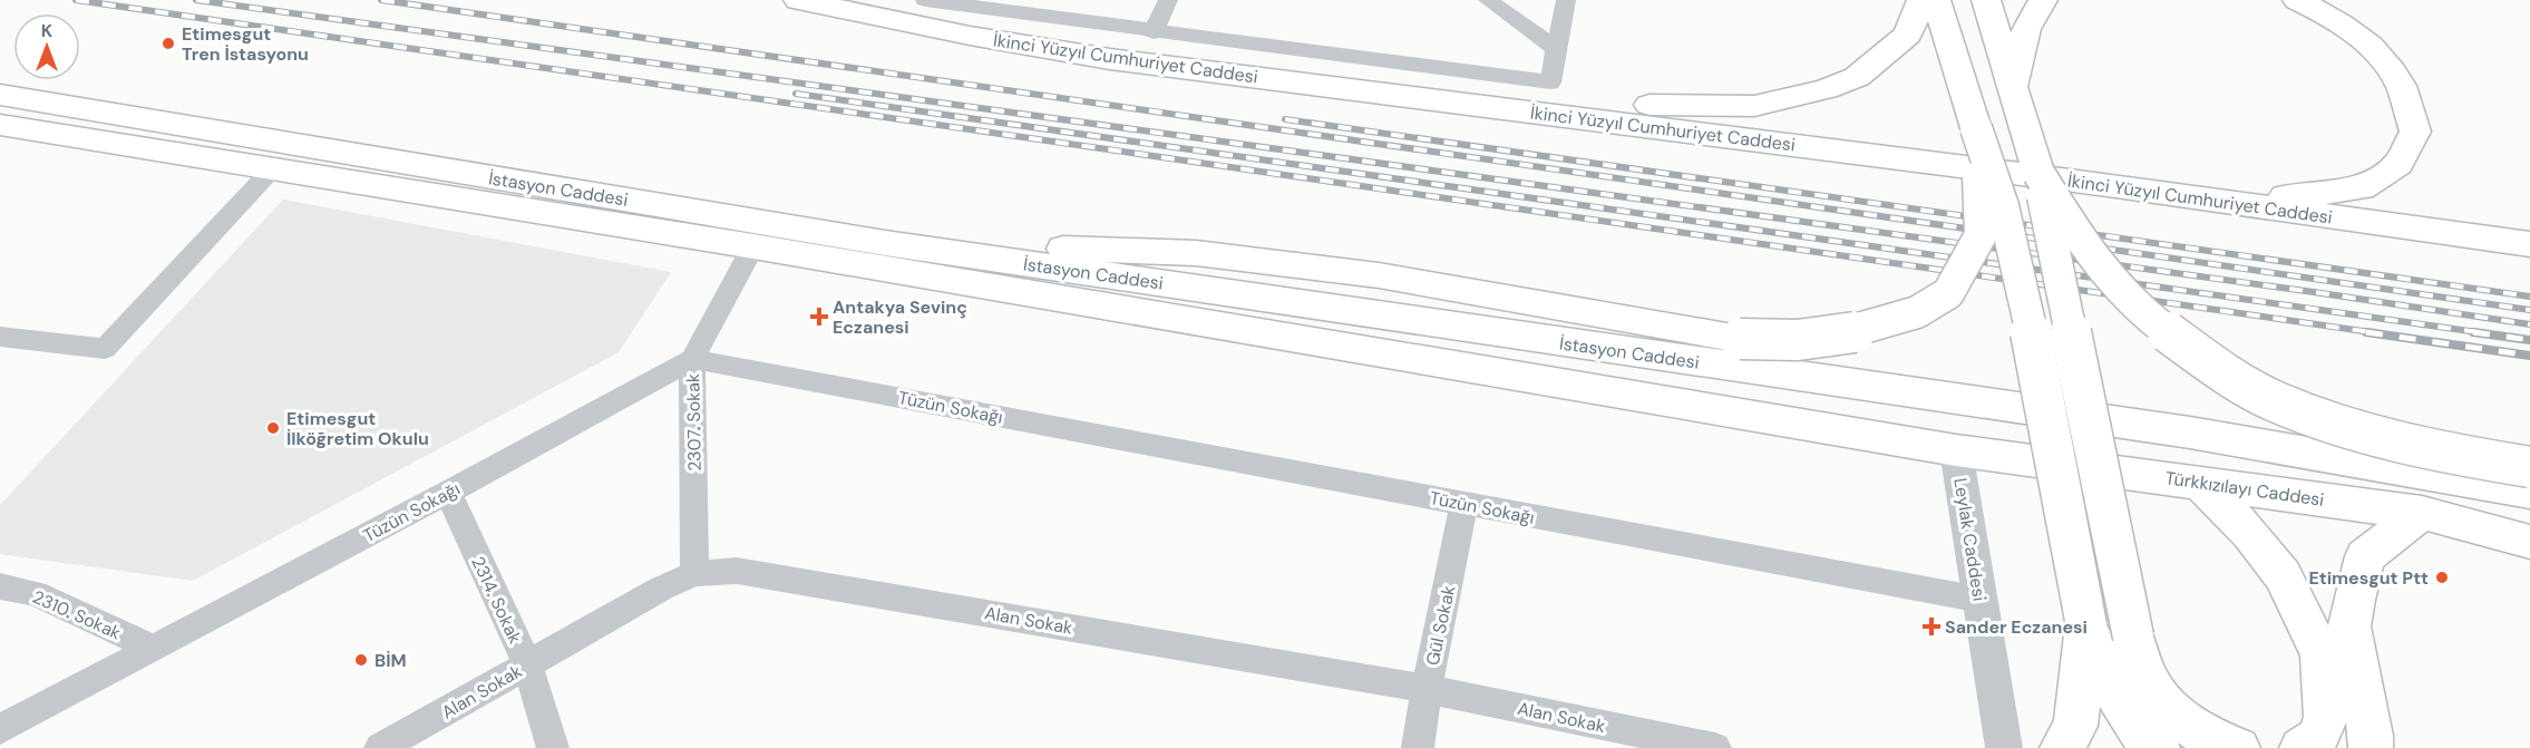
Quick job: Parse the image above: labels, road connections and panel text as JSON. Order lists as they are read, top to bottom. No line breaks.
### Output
{"streets":{"main road":["İkinci Yüzyıl Cumhuriyet Caddesi","İstasyon Caddesi","Türkkızılayı Caddesi"],"street":["Tüzün Sokağı","2307. Sokak","Leylak Caddesi","2314. Sokak","2310. Sokak","Alan Sokak","Gül Sokak"]},"crossings":[["İstasyon Caddesi","2307. Sokak"],["İstasyon Caddesi","Türkkızılayı Caddesi"],["İstasyon Caddesi","Leylak Caddesi"],["Tüzün Sokağı","2307. Sokak"],["Tüzün Sokağı","Leylak Caddesi"],["Tüzün Sokağı","2314. Sokak"],["Tüzün Sokağı","2310. Sokak"],["Tüzün Sokağı","Gül Sokak"],["2307. Sokak","Alan Sokak"],["Türkkızılayı Caddesi","Leylak Caddesi"],["2314. Sokak","Alan Sokak"],["Alan Sokak","Gül Sokak"]],"places":{"other":["Etimesgut Tren İstasyonu","Etimesgut İlköğretim Okulu","Etimesgut Ptt","BİM"],"health":["Antakya Sevinç Eczanesi","Sander Eczanesi"]},"north":"top"}
